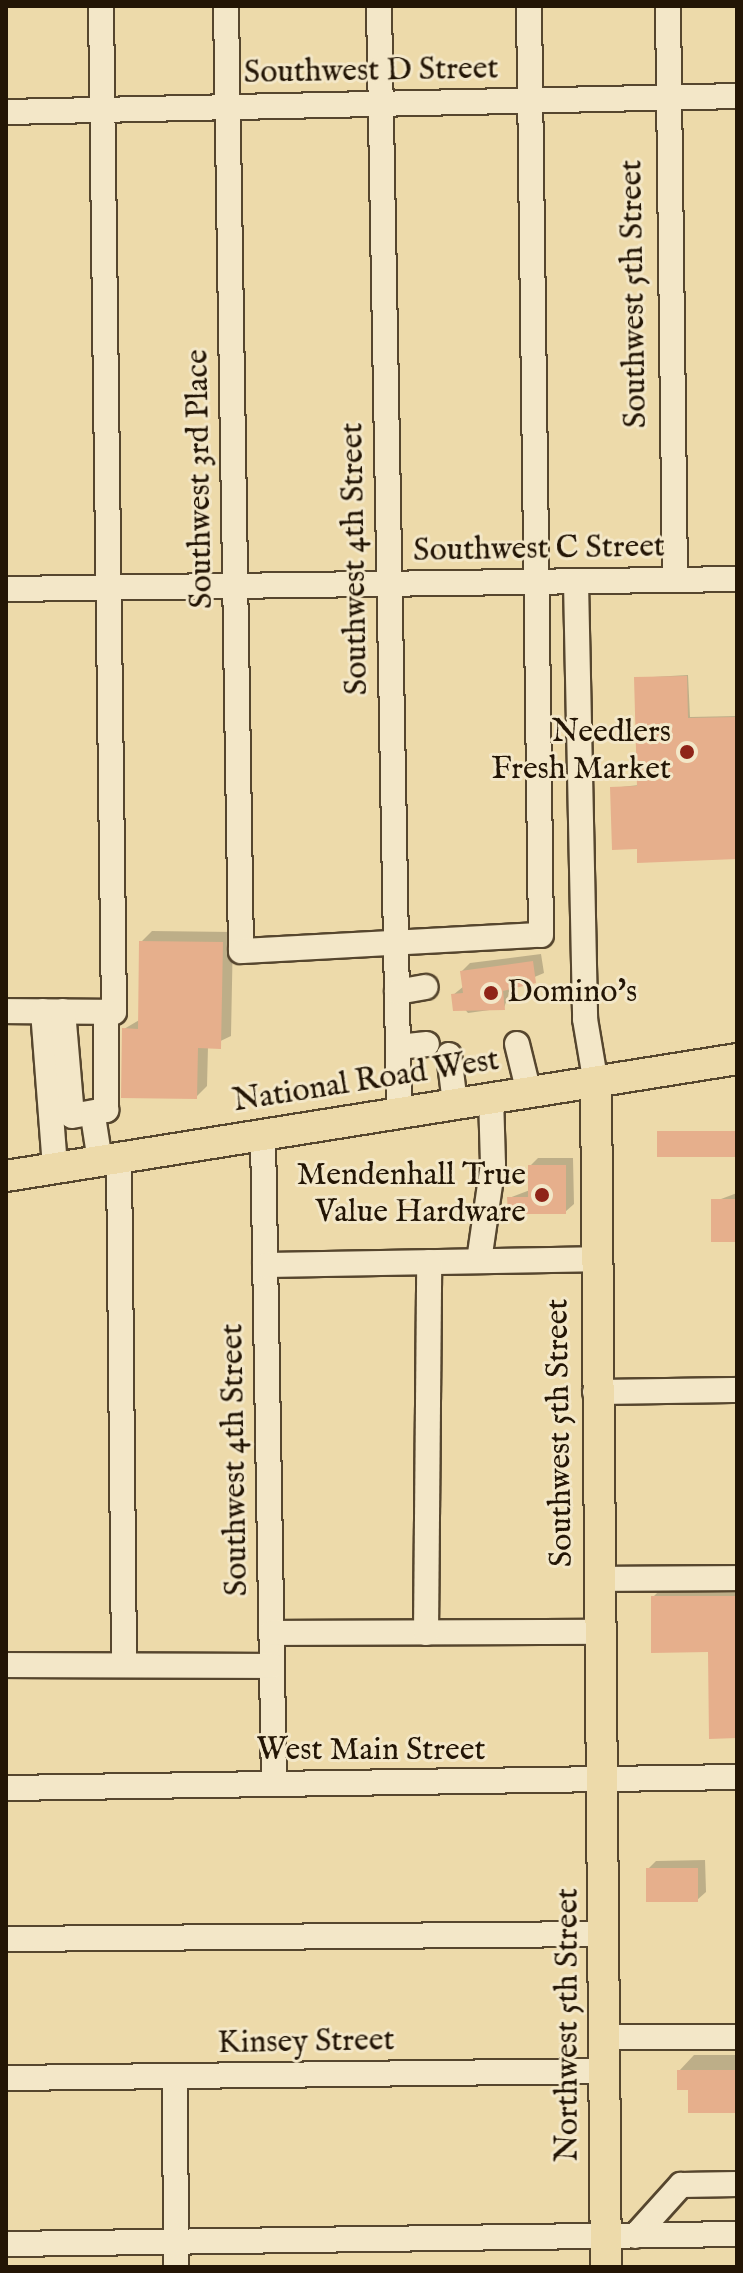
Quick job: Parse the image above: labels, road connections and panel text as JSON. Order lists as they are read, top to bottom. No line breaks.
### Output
{"streets":{"main road":["Southwest 5th Street","National Road West","Northwest 5th Street"],"street":["Southwest D Street","Southwest 3rd Place","Southwest C Street","Southwest 4th Street","West Main Street","Kinsey Street"]},"crossings":[["Southwest D Street","Southwest 5th Street"],["Southwest D Street","Southwest 3rd Place"],["Southwest D Street","Southwest 4th Street"],["Southwest 5th Street","Southwest C Street"],["Southwest 5th Street","National Road West"],["Southwest 5th Street","West Main Street"],["Southwest 5th Street","Northwest 5th Street"],["Southwest 3rd Place","Southwest C Street"],["Southwest 3rd Place","Southwest 4th Street"],["Southwest C Street","Southwest 4th Street"],["Southwest 4th Street","National Road West"],["Southwest 4th Street","West Main Street"],["West Main Street","Northwest 5th Street"],["Northwest 5th Street","Kinsey Street"]],"places":["Needlers Fresh Market","Domino's","Mendenhall True Value Hardware"]}
